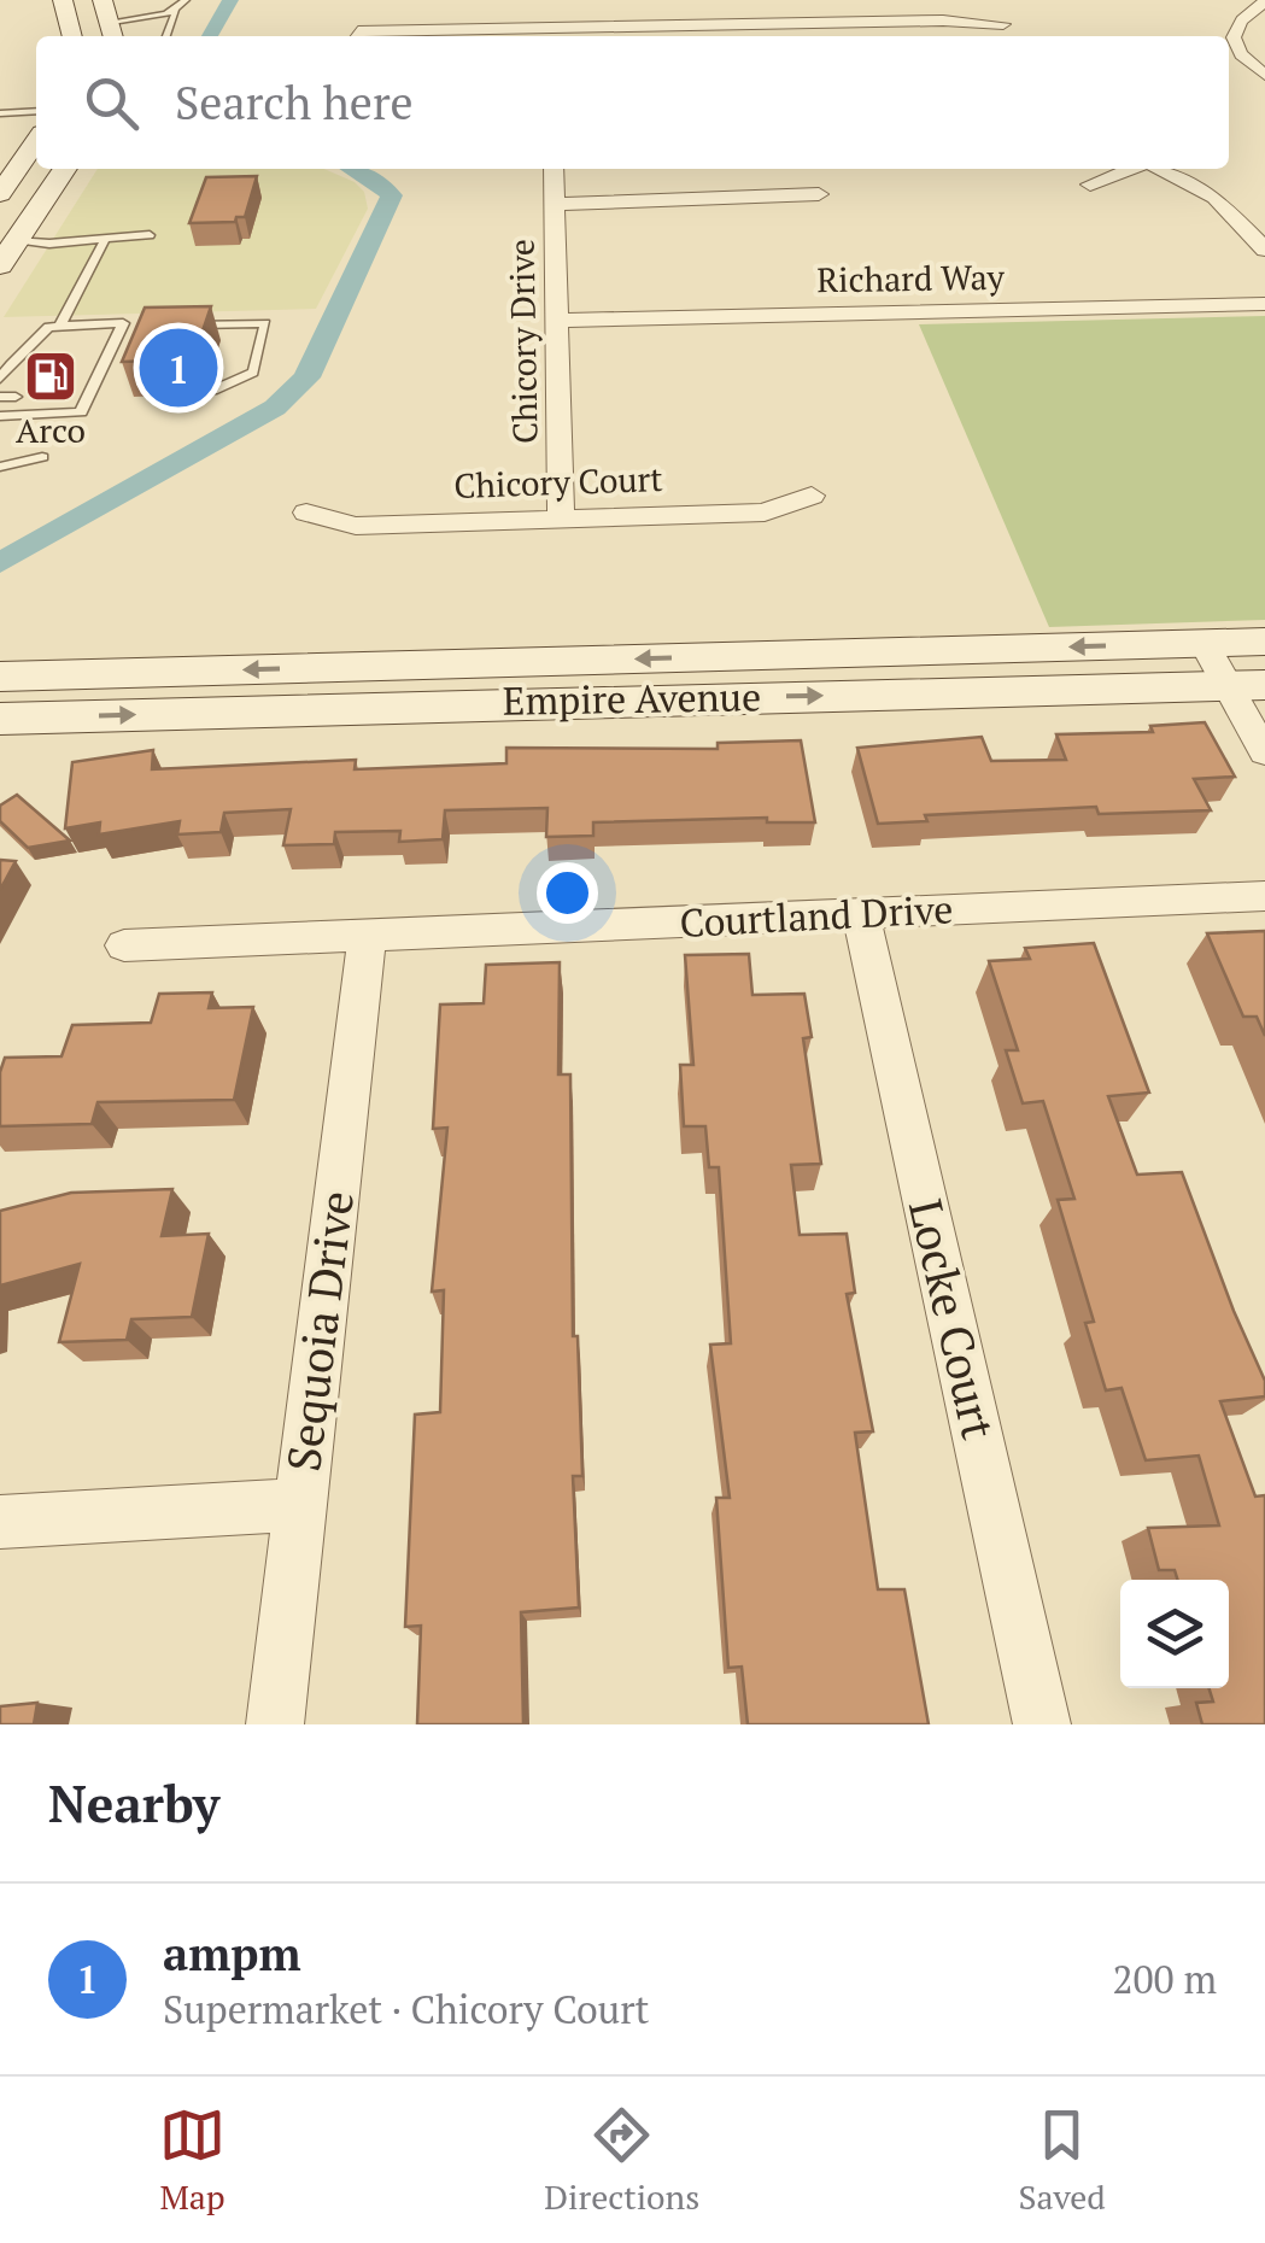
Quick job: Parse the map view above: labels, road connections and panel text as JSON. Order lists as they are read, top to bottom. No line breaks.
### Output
{"streets":{"main road":["Empire Avenue"],"street":["Richard Way","Chicory Drive","Chicory Court","Courtland Drive","Locke Court","Sequoia Drive"]},"crossings":[["Richard Way","Chicory Drive"],["Chicory Drive","Chicory Court"],["Courtland Drive","Locke Court"],["Courtland Drive","Sequoia Drive"]],"places":{"fuel station":["Arco"]},"page":{"search":"Search here","pins":"1","heading":"Nearby","list":[{"mark":"1","name":"ampm","note":"Supermarket · Chicory Court","value":"200 m"}],"nav":["Map","Directions","Saved"]}}
